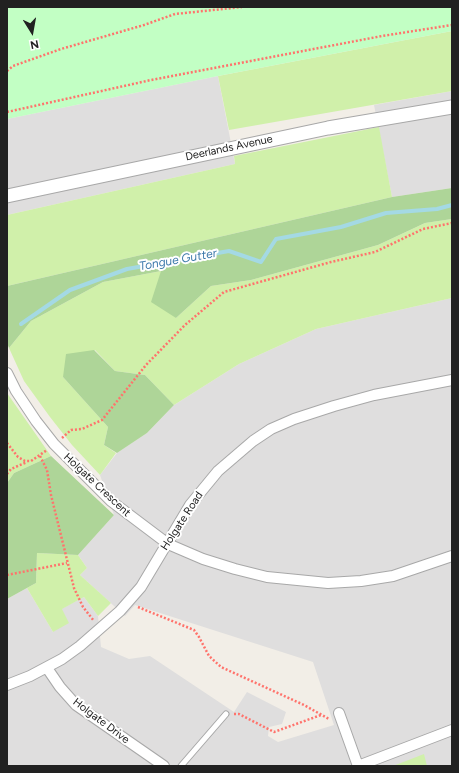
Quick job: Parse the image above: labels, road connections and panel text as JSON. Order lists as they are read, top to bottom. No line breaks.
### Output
{"streets":{"street":["Deerlands Avenue","Holgate Crescent","Holgate Road","Holgate Drive"]},"crossings":[["Holgate Crescent","Holgate Road"],["Holgate Road","Holgate Drive"]],"water":["Tongue Gutter"],"north":"bottom"}
